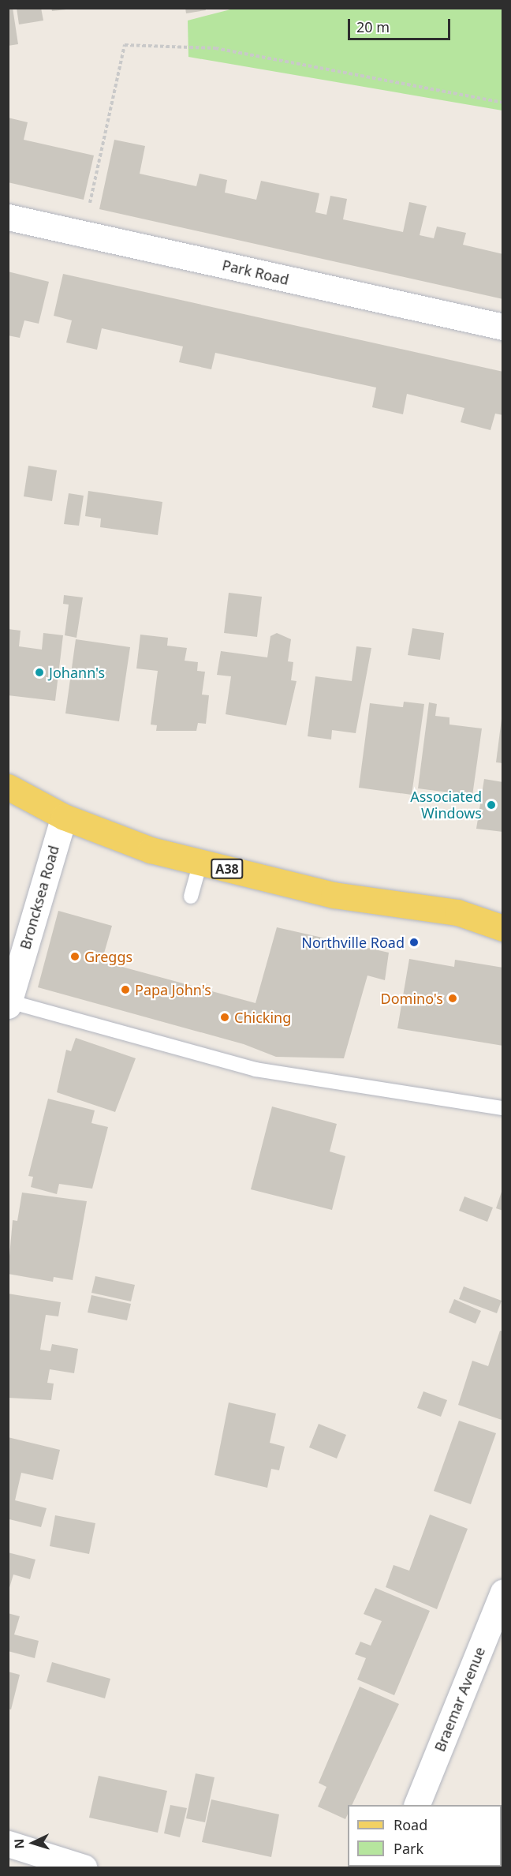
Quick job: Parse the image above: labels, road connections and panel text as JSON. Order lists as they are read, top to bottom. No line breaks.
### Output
{"streets":{"main road":["A38"],"street":["Park Road","Broncksea Road","Braemar Avenue"]},"crossings":[["A38","Broncksea Road"]],"places":["Johann's","Associated Windows","Northville Road","Greggs","Papa John's","Domino's","Chicking"],"legend":["Road","Park"],"scale_bar":"20 m","north":"left"}
